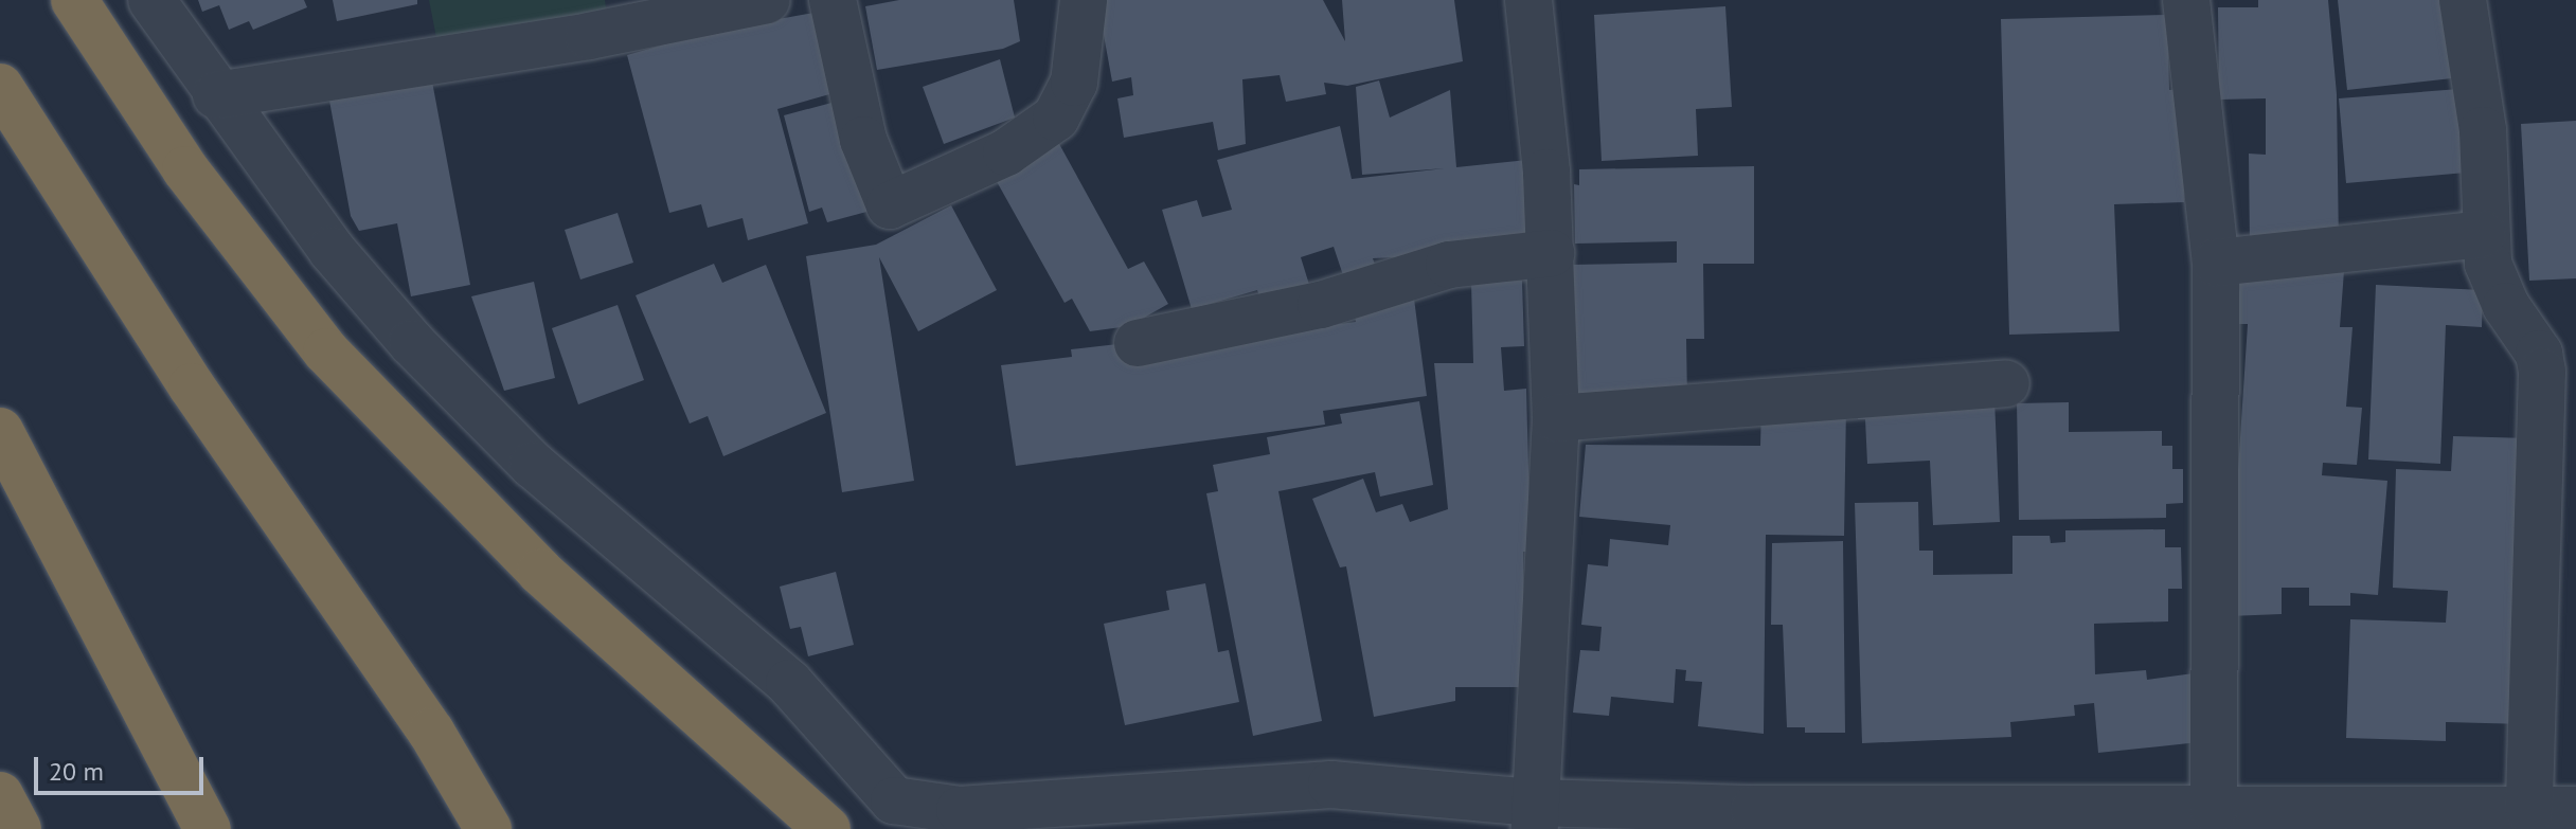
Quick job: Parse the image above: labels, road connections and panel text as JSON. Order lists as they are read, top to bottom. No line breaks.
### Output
{"scale_bar":"20 m"}
